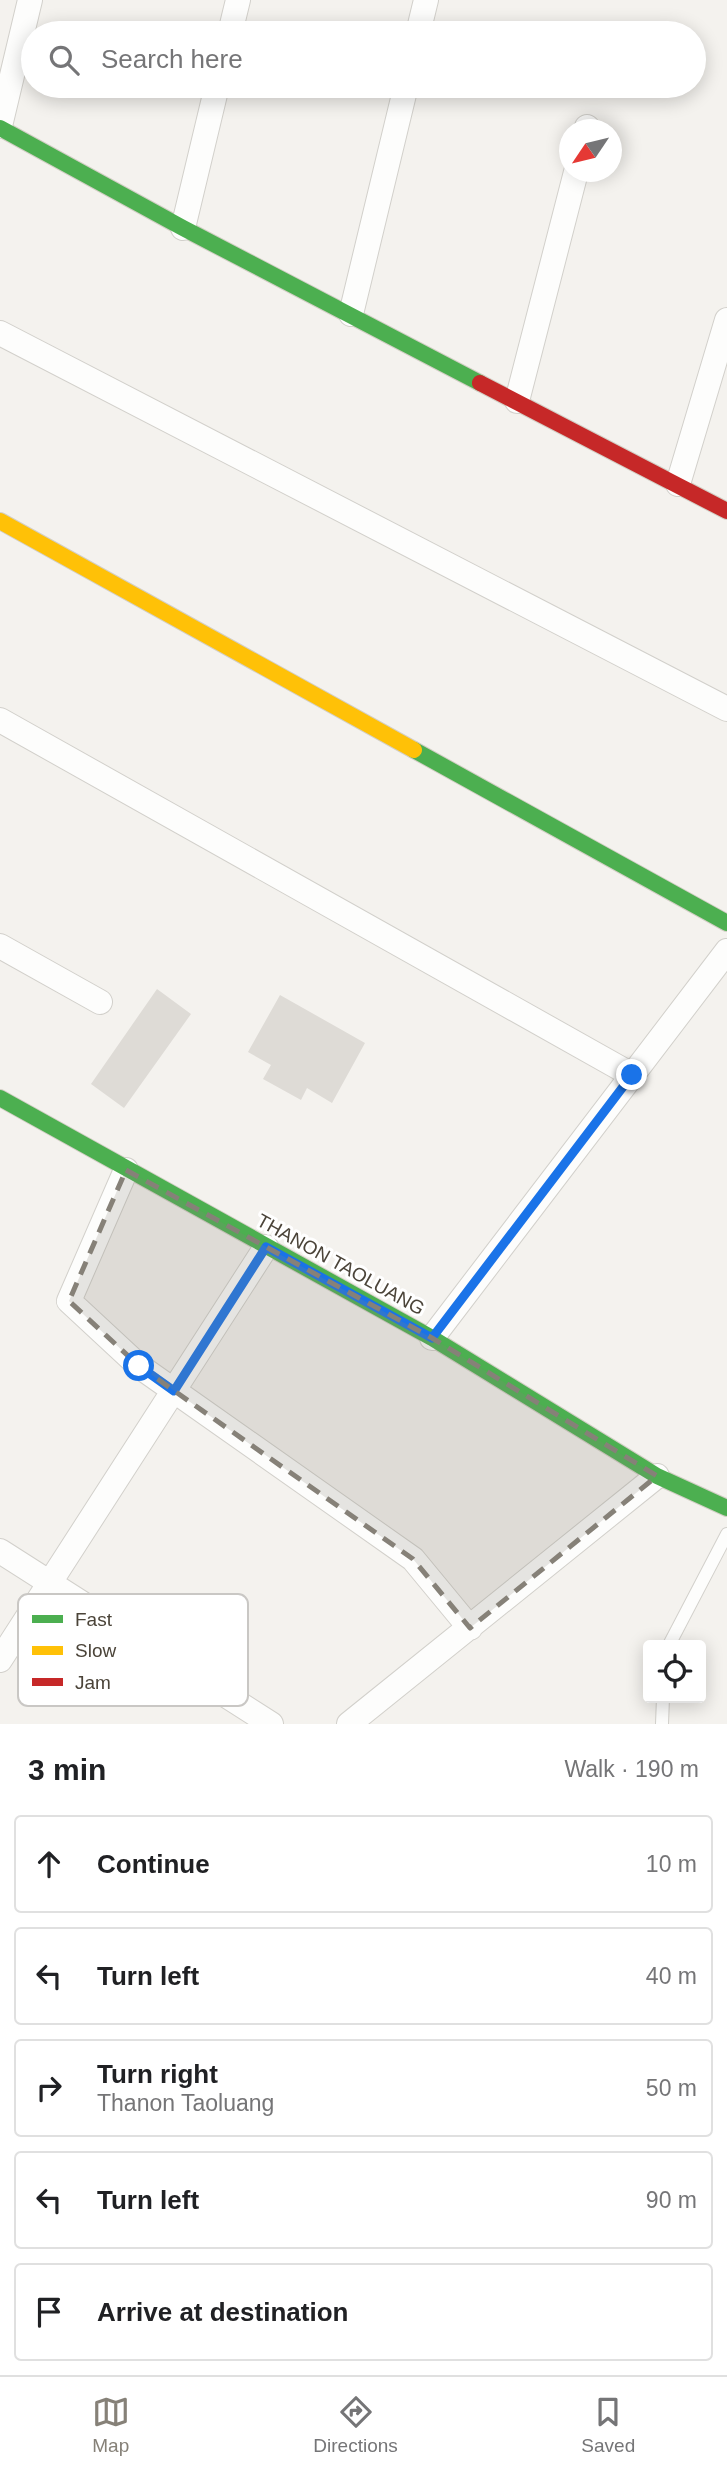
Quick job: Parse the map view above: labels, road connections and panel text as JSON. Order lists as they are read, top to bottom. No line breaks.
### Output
{"streets":{"street":["THANON TAOLUANG"]},"legend":["Fast","Slow","Jam"],"north":"bottom left","page":{"search":"Search here","heading":["3 min","Walk · 190 m"],"list":[["Continue","10 m"],["Turn left","40 m"],["Turn right","Thanon Taoluang","50 m"],["Turn left","90 m"],"Arrive at destination"],"nav":["Map","Directions","Saved"]}}
